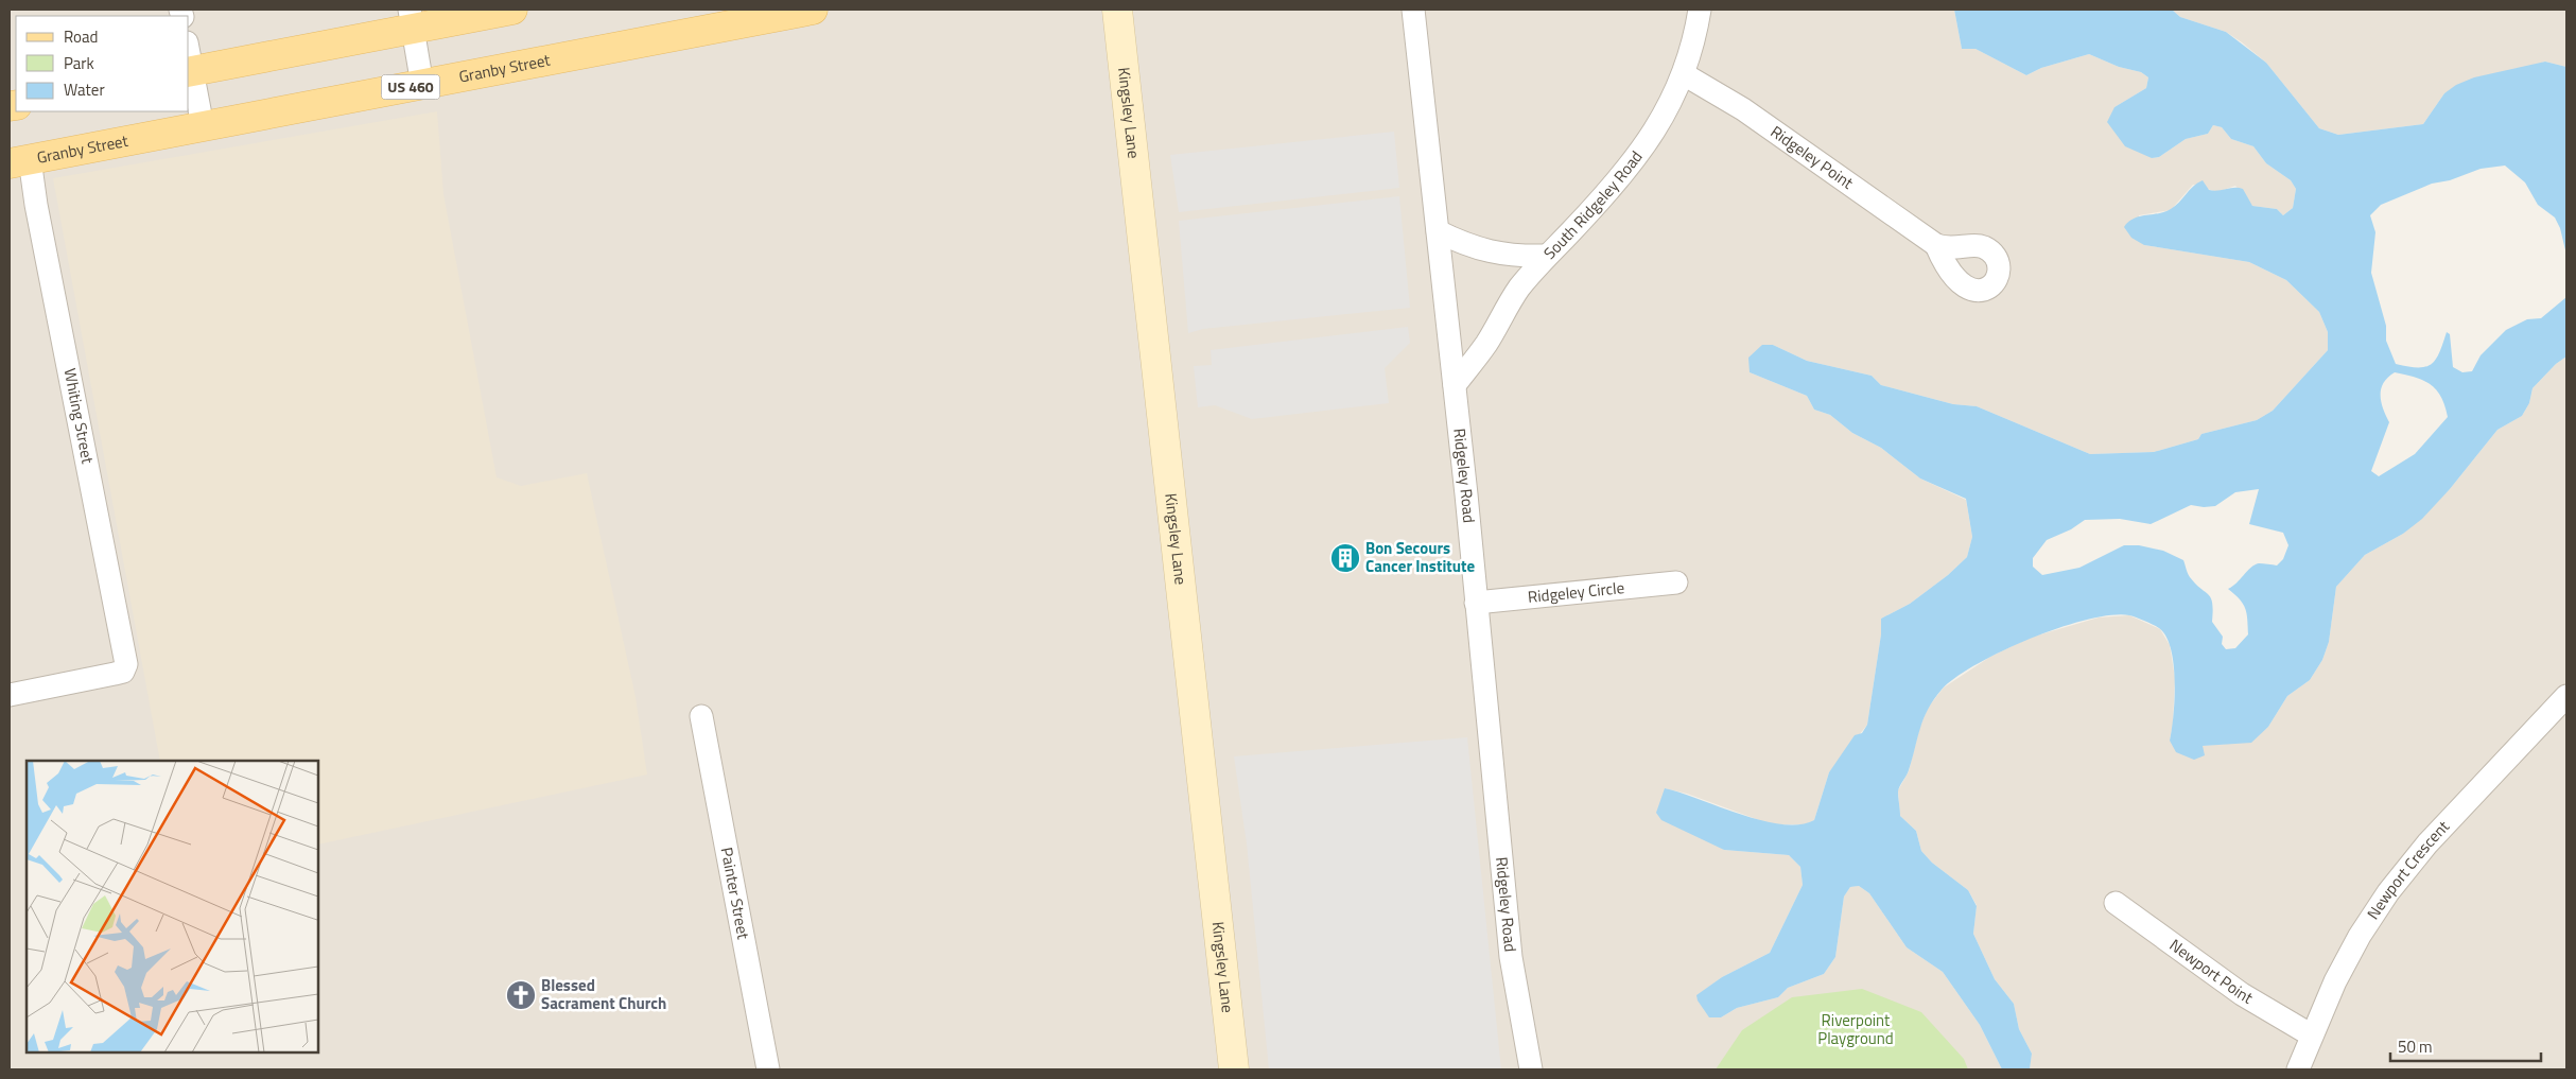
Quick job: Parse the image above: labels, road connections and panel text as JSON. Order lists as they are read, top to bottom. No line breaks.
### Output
{"streets":{"main road":["Granby Street","US 460"],"street":["Kingsley Lane","Ridgeley Point","South Ridgeley Road","Whiting Street","Ridgeley Road","Ridgeley Circle","Newport Crescent","Painter Street","Newport Point"]},"crossings":[["Granby Street","Whiting Street"],["Ridgeley Point","South Ridgeley Road"],["South Ridgeley Road","Ridgeley Road"],["Ridgeley Road","Ridgeley Circle"],["Newport Crescent","Newport Point"]],"parks":["Riverpoint Playground"],"places":{"building":["Bon Secours Cancer Institute"],"church":["Blessed Sacrament Church"]},"legend":["Road","Park","Water"],"scale_bar":"50 m"}
